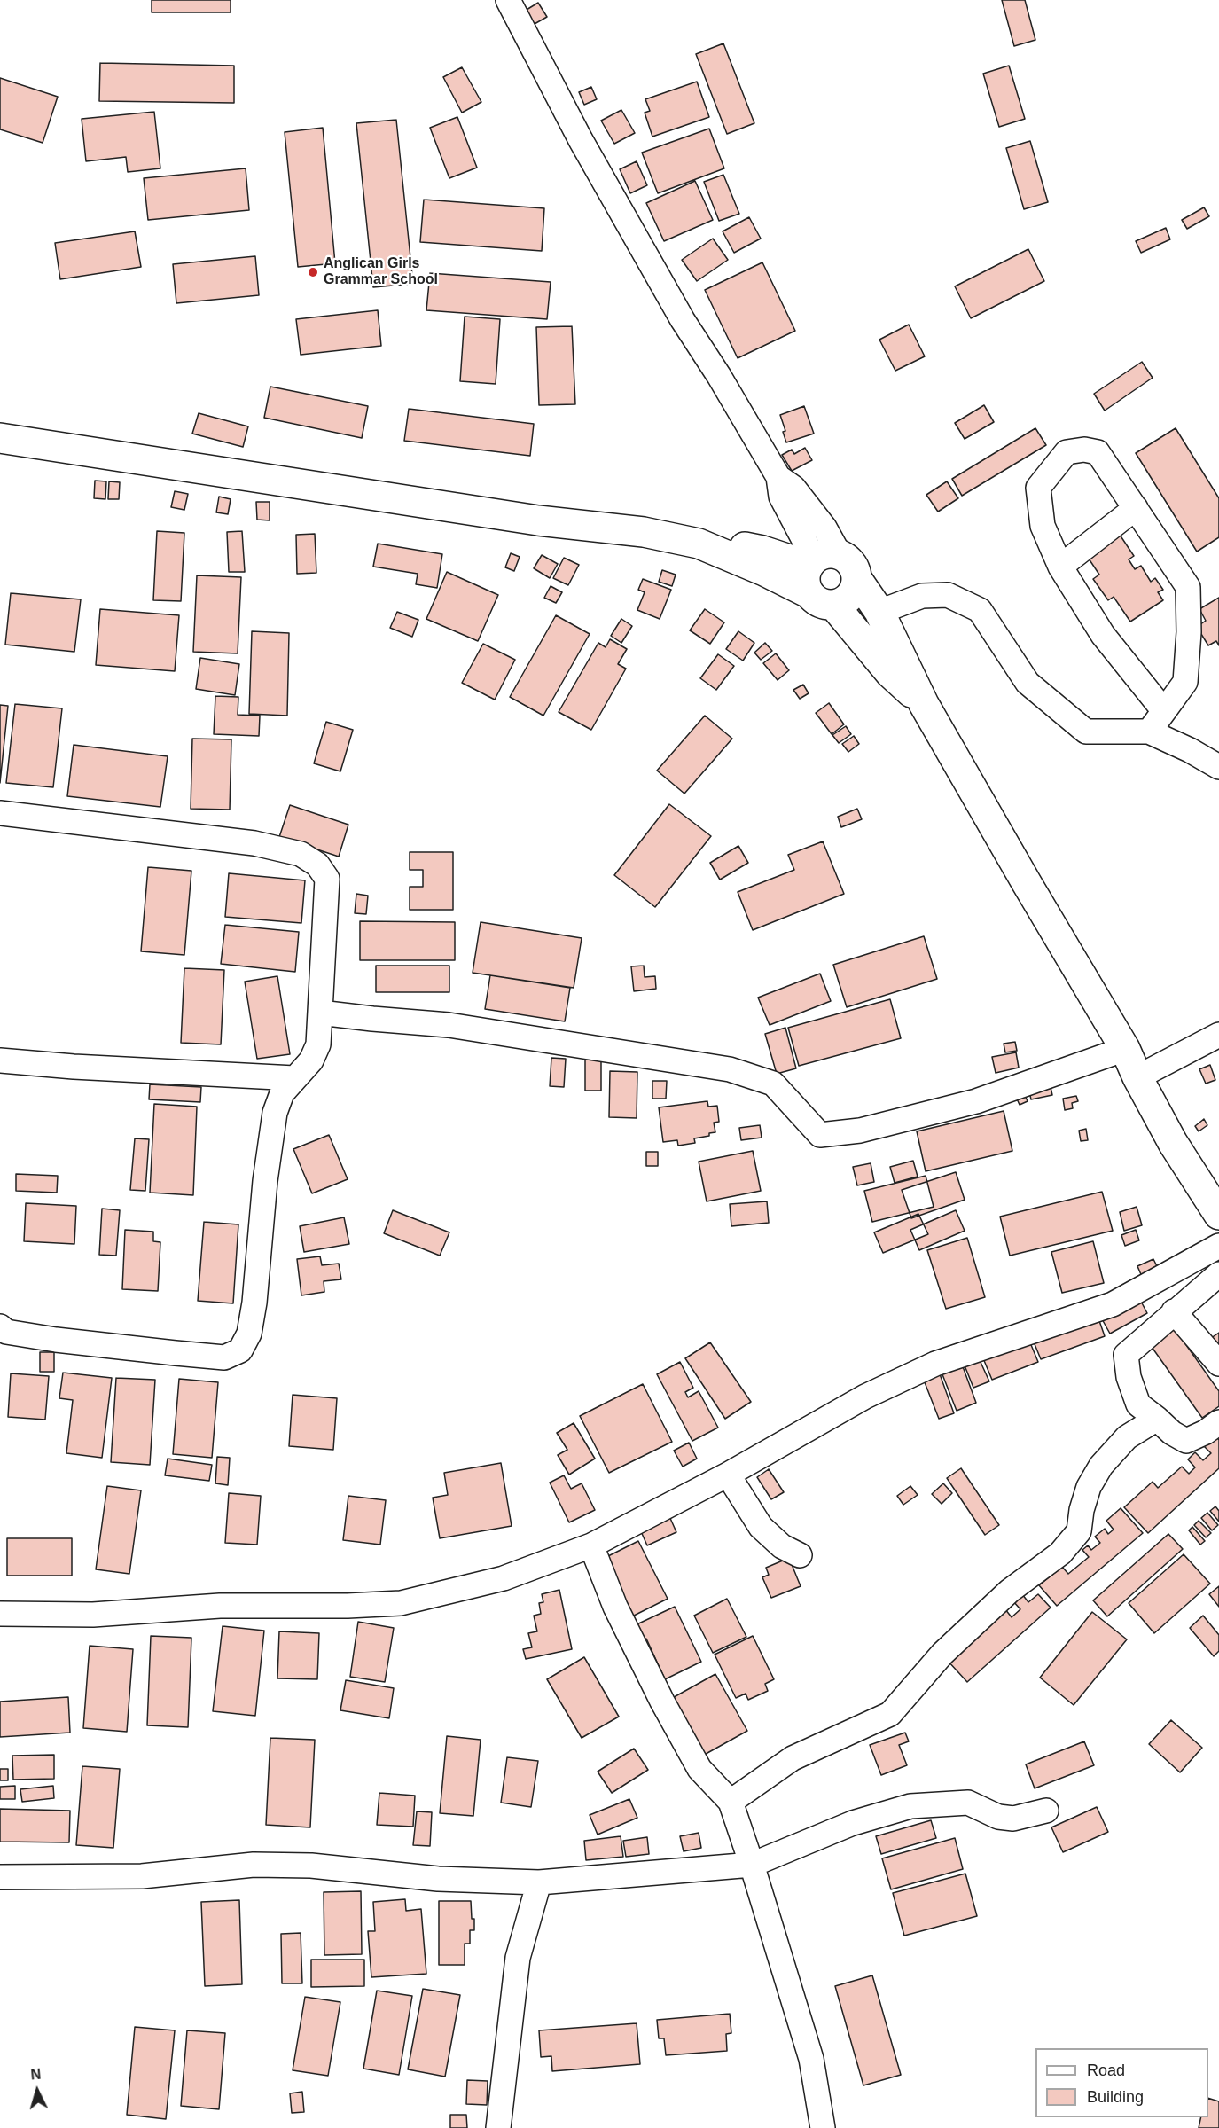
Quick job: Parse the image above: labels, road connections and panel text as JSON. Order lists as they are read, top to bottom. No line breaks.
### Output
{"places":["Anglican Girls Grammar School"],"legend":["Road","Building"],"north":"top"}
